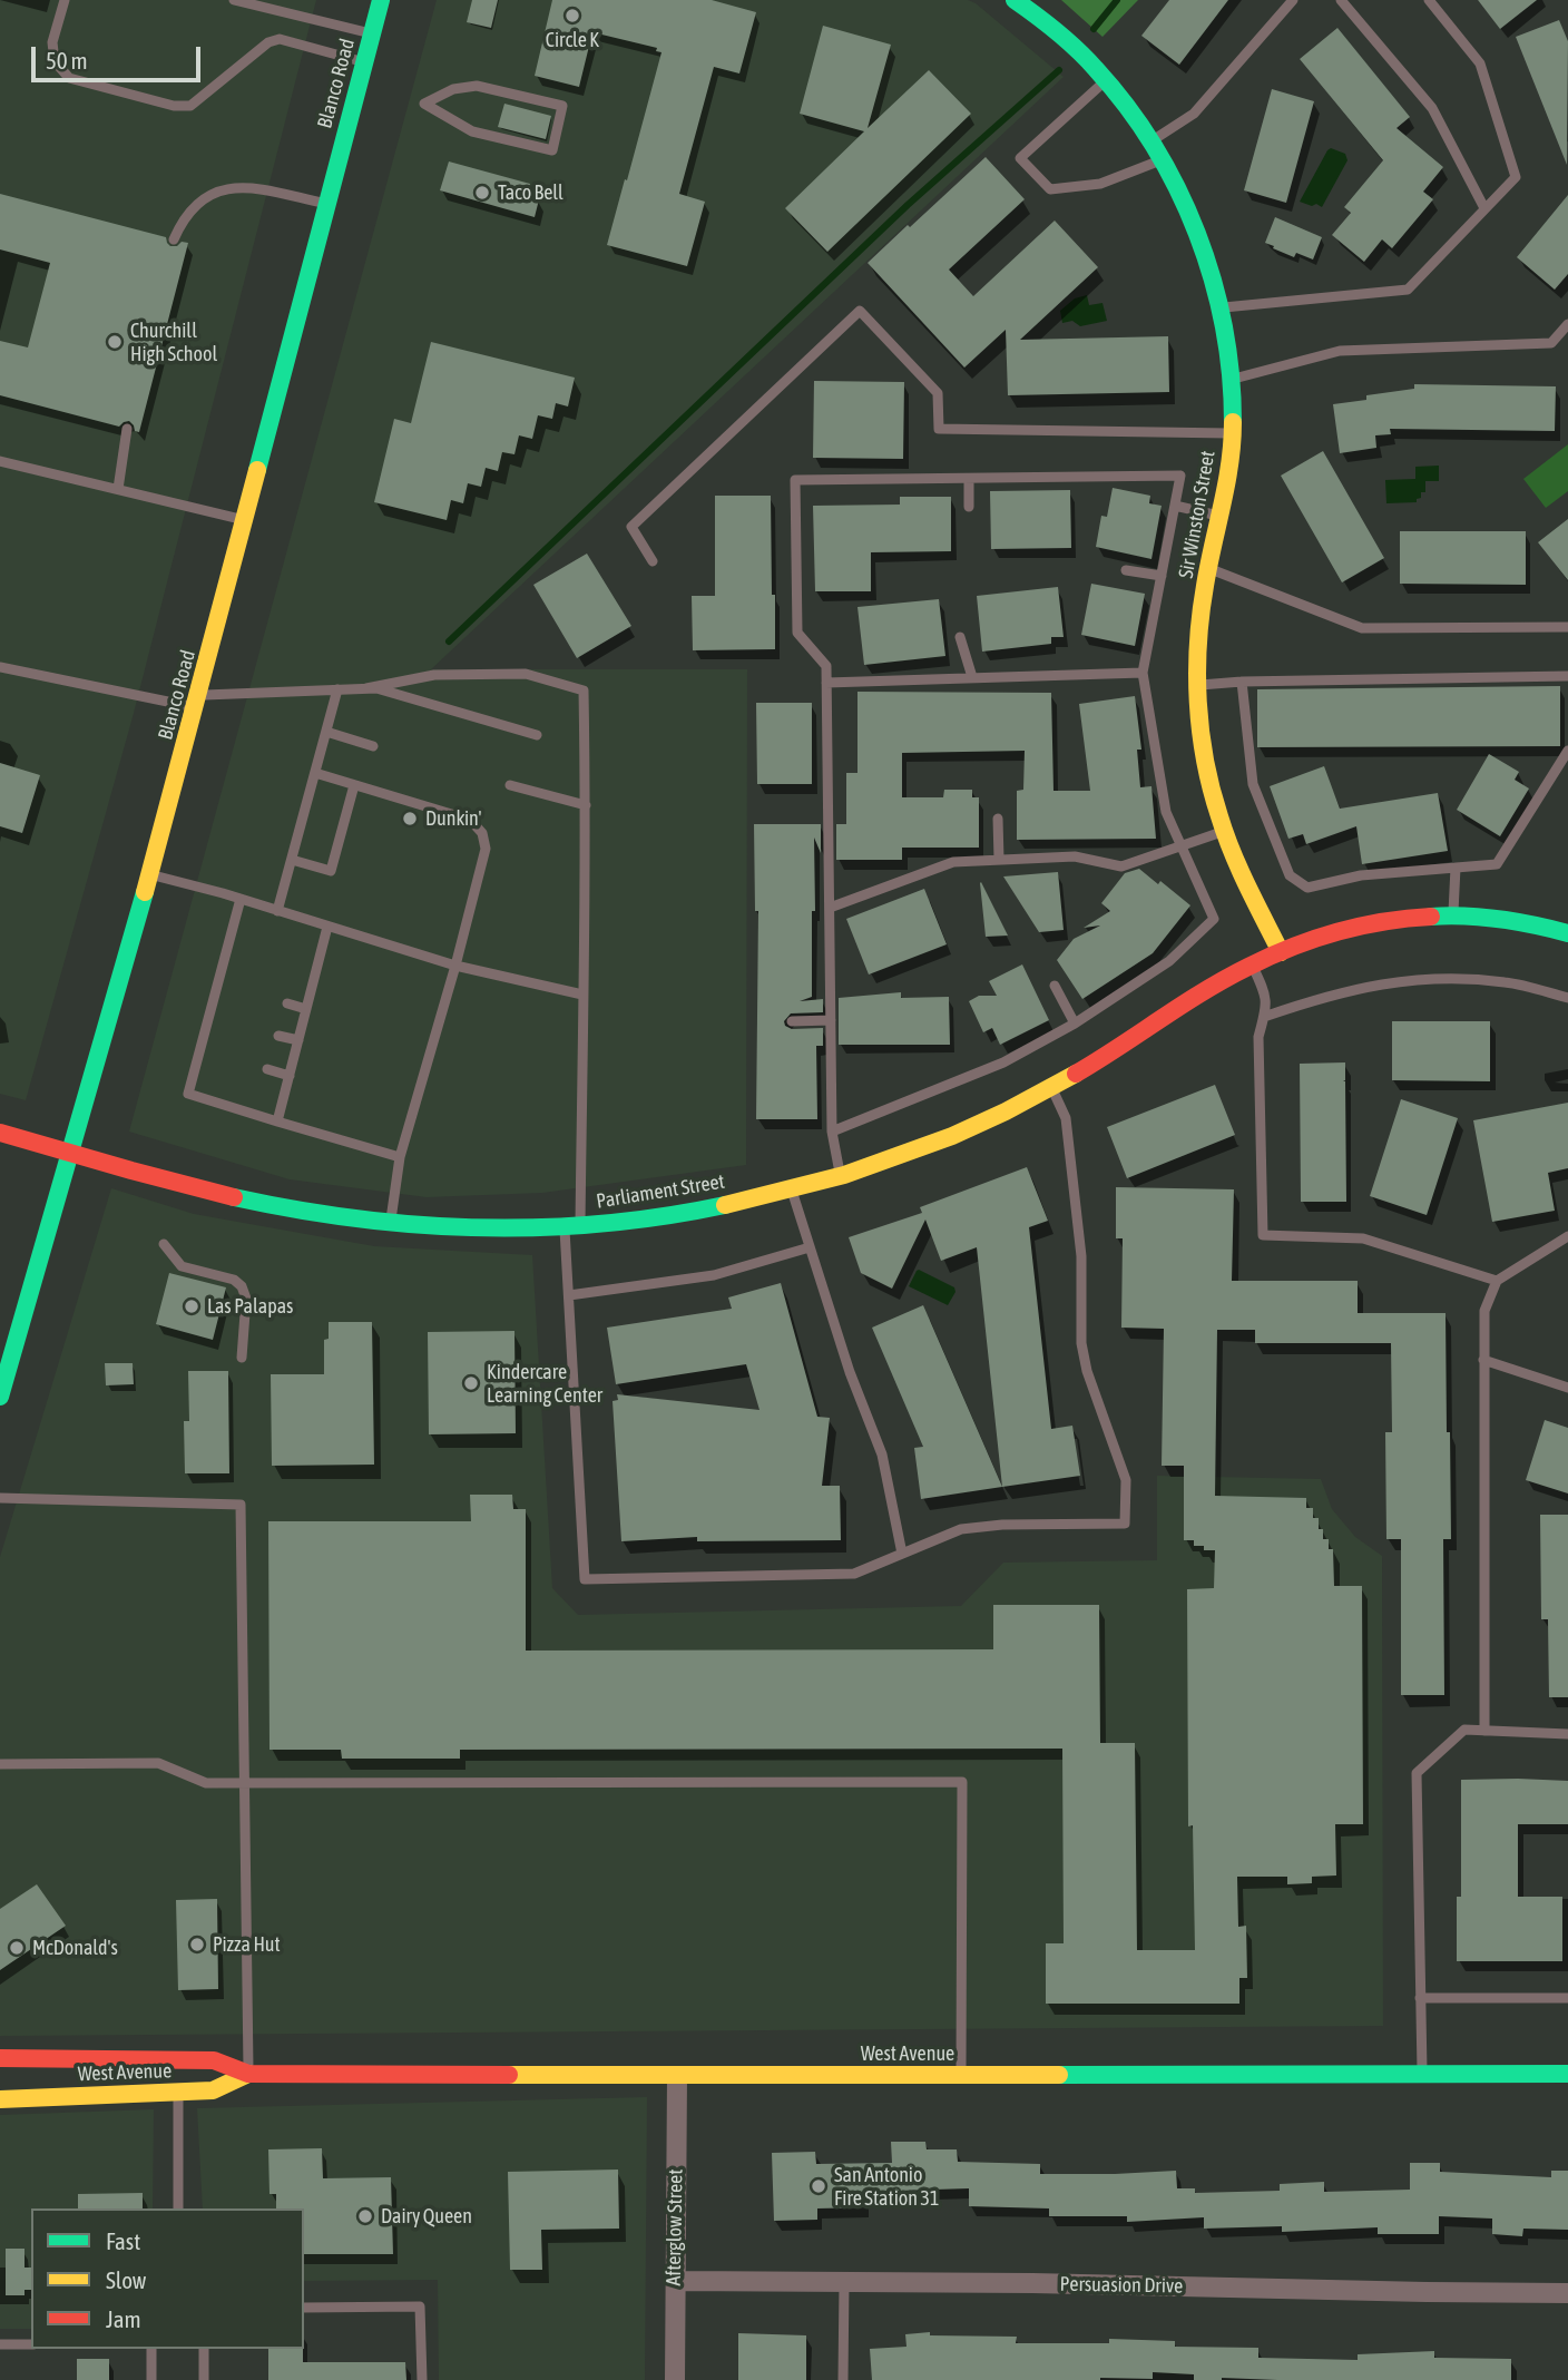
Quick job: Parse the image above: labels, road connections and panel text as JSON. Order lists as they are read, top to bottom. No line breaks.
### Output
{"streets":{"main road":["Blanco Road","Sir Winston Street","Parliament Street","West Avenue"],"street":["Afterglow Street","Persuasion Drive"]},"crossings":[["Blanco Road","Parliament Street"],["Sir Winston Street","Parliament Street"],["West Avenue","Afterglow Street"],["Afterglow Street","Persuasion Drive"]],"places":["Circle K","Taco Bell","Churchill High School","Dunkin'","Las Palapas","Kindercare Learning Center","Pizza Hut","McDonald's","San Antonio Fire Station 31","Dairy Queen"],"legend":["Fast","Slow","Jam"],"scale_bar":"50 m"}
